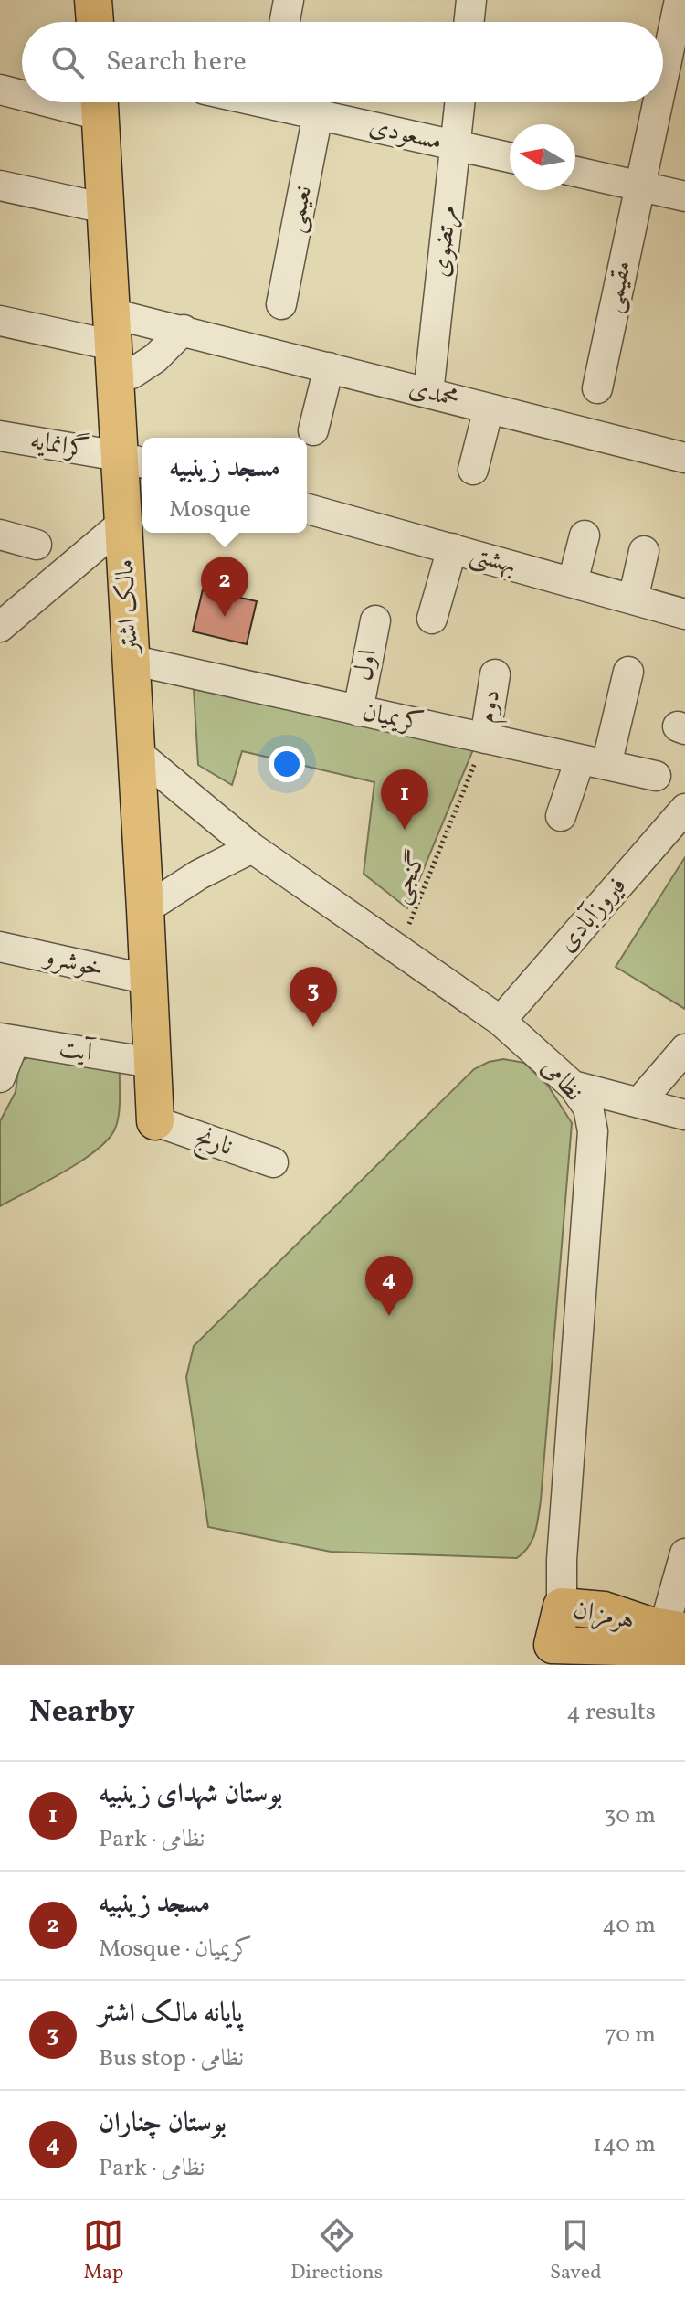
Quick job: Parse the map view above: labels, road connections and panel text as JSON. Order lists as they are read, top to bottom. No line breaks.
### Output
{"streets":{"main road":["مالک اشتر","هرمزان"],"street":["مسعودی","نعیمی","مرتضوی","مقیمی","محمدی","گرانمایه","بهشتی","اول","دوم","کریمیان","فیروزآبادی","خوشرو","آیت","نظامی","نارنج"],"path":["گنجی"]},"crossings":[["مسعودی","نعیمی"],["مسعودی","مرتضوی"],["مرتضوی","محمدی"],["محمدی","مالک اشتر"],["گرانمایه","مالک اشتر"],["مالک اشتر","کریمیان"],["مالک اشتر","خوشرو"],["مالک اشتر","آیت"],["مالک اشتر","نظامی"],["مالک اشتر","نارنج"],["اول","کریمیان"],["دوم","کریمیان"],["دوم","گنجی"],["کریمیان","گنجی"],["گنجی","نظامی"],["فیروزآبادی","نظامی"],["نظامی","هرمزان"]],"north":"left","page":{"search":"Search here","popup":["مسجد زینبیه","Mosque"],"pins":["2","1","3","4"],"heading":["Nearby","4 results"],"list":[{"mark":"1","name":"بوستان شهدای زینبیه","note":"Park · نظامی","value":"30 m"},{"mark":"2","name":"مسجد زینبیه","note":"Mosque · کریمیان","value":"40 m"},{"mark":"3","name":"پایانه مالک اشتر","note":"Bus stop · نظامی","value":"70 m"},{"mark":"4","name":"بوستان چناران","note":"Park · نظامی","value":"140 m"}],"nav":["Map","Directions","Saved"]}}
